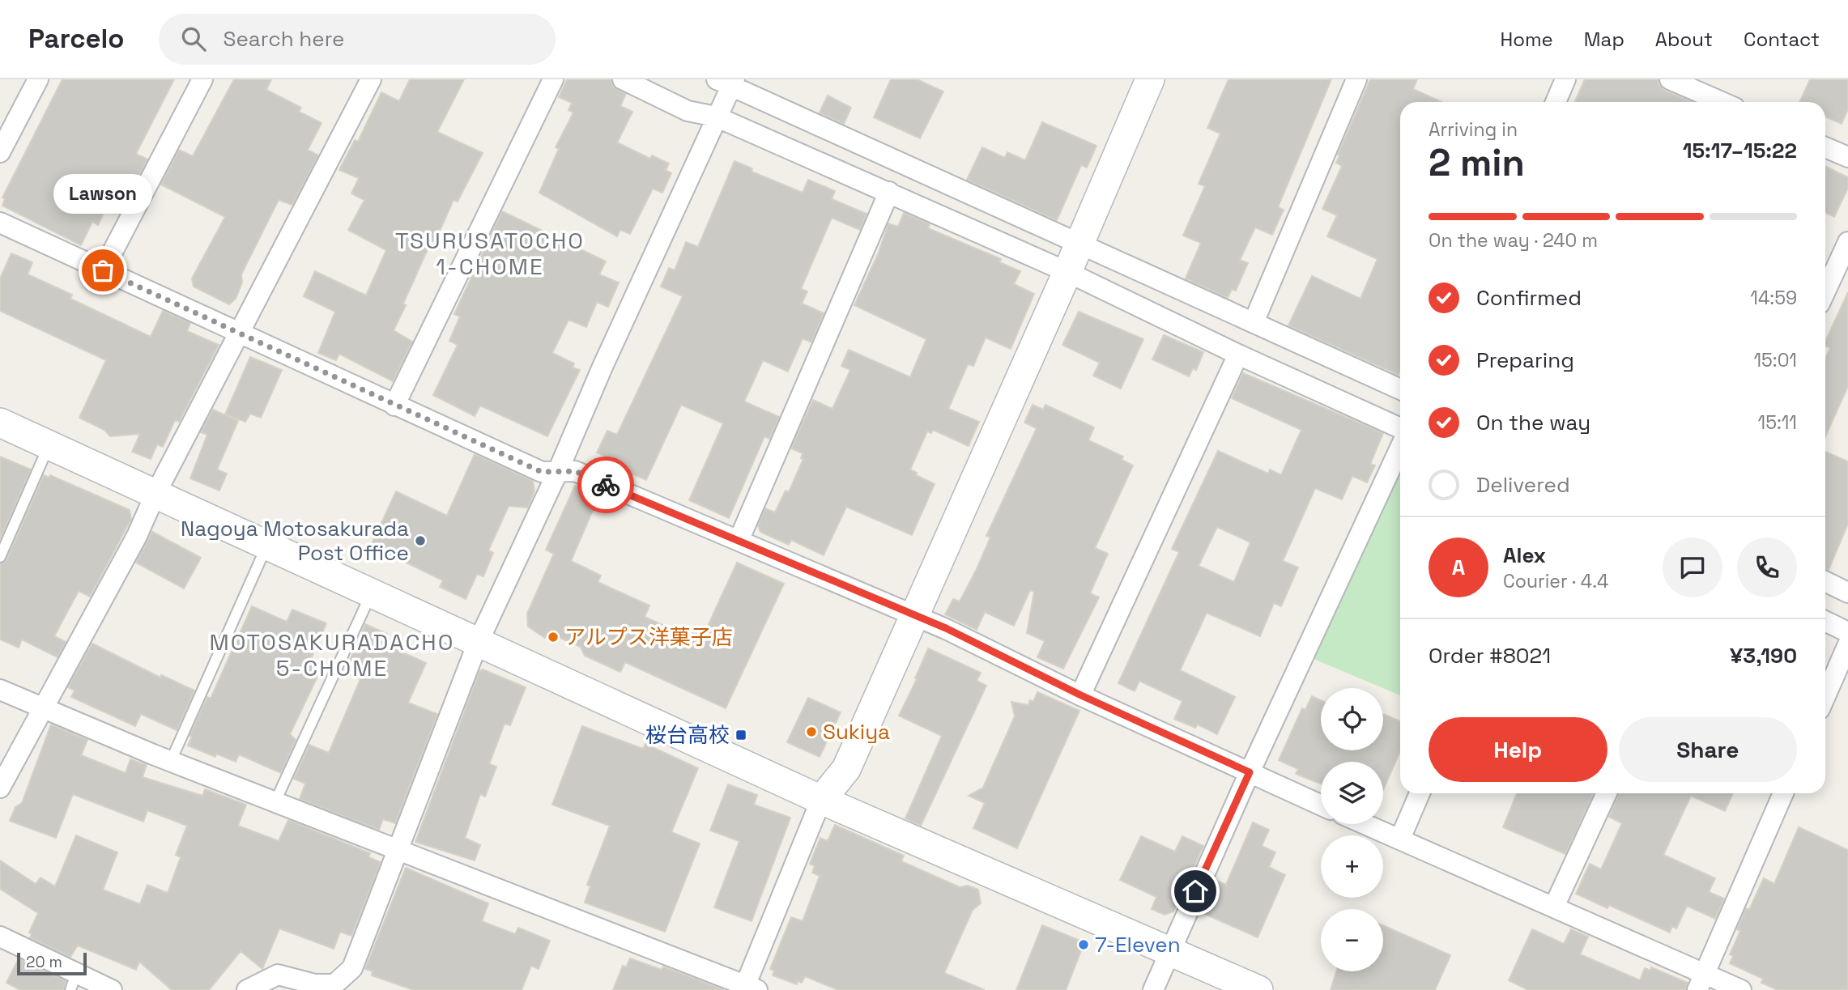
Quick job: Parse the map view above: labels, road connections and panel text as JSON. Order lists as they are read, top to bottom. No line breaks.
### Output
{"districts":["TSURUSATOCHO 1-CHOME","MOTOSAKURADACHO 5-CHOME"],"places":{"other":["Lawson","Nagoya Motosakurada Post Office","アルプス洋菓子店","Sukiya","7-Eleven"],"transit":["桜台高校"]},"scale_bar":"20 m","page":{"header":"Parcelo","search":"Search here","nav":["Home","Map","About","Contact"],"heading":["2 min","Arriving in","15:17–15:22"],"panel":["Alex","Courier · 4.4","Order #8021","¥3,190"],"bubble":"Lawson","bar":"On the way · 240 m","list":[["Confirmed","14:59"],["Preparing","15:01"],["On the way","15:11"],"Delivered"],"round":"A","map_buttons":["+","−"],"buttons":["Help","Share"],"scale":"20 m"}}
